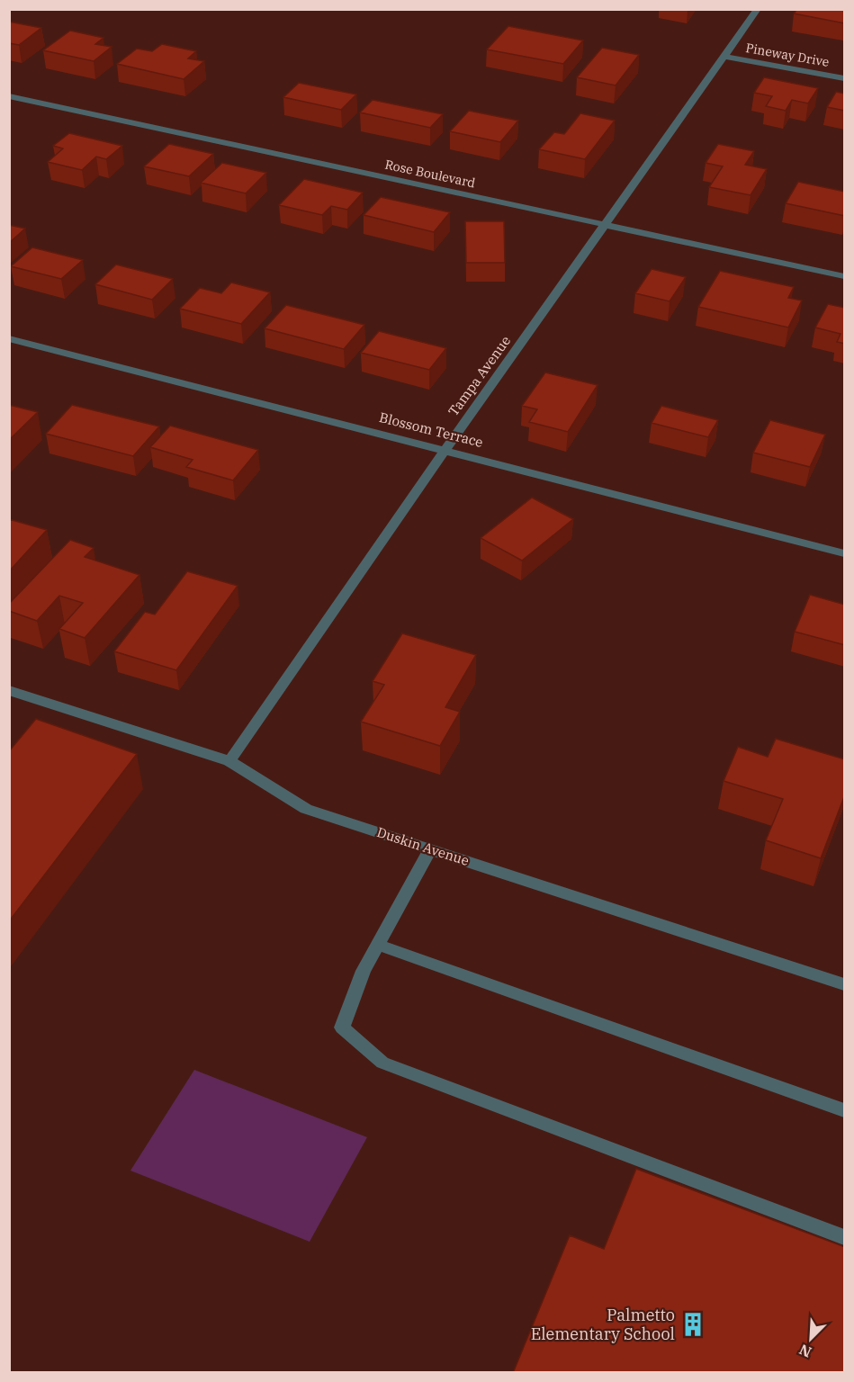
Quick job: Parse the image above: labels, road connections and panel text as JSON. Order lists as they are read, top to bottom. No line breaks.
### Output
{"streets":{"street":["Pineway Drive","Rose Boulevard","Tampa Avenue","Blossom Terrace","Duskin Avenue"]},"crossings":[["Pineway Drive","Tampa Avenue"],["Rose Boulevard","Tampa Avenue"],["Tampa Avenue","Blossom Terrace"],["Tampa Avenue","Duskin Avenue"]],"places":{"building":["Palmetto Elementary School"]},"north":"bottom left"}
